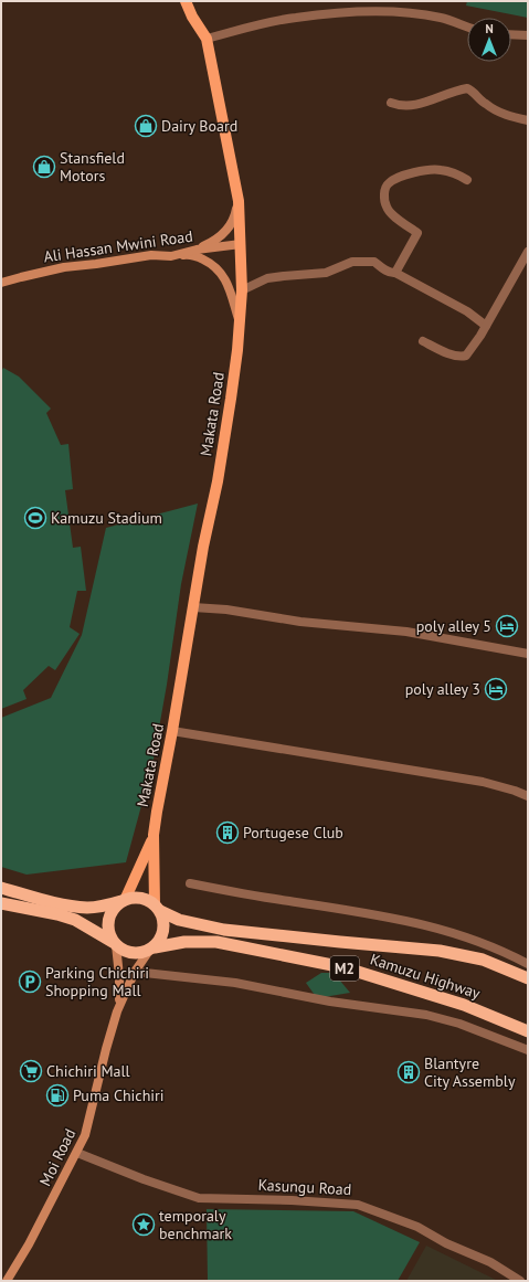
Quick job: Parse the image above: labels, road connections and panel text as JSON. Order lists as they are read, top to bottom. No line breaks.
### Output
{"streets":{"highway":["M2","Kamuzu Highway"],"main road":["Ali Hassan Mwini Road","Makata Road","Moi Road"],"street":["Kasungu Road"]},"crossings":[["Ali Hassan Mwini Road","Makata Road"],["Makata Road","M2"],["Makata Road","Kamuzu Highway"],["M2","Kamuzu Highway"],["Moi Road","Kasungu Road"]],"places":{"shop":["Dairy Board","Stansfield Motors"],"sports":["Kamuzu Stadium"],"hotel":["poly alley 5","poly alley 3"],"building":["Portugese Club","Blantyre City Assembly"],"parking":["Parking Chichiri Shopping Mall"],"supermarket":["Chichiri Mall"],"fuel station":["Puma Chichiri"],"place":["temporaly benchmark"]},"north":"top"}
